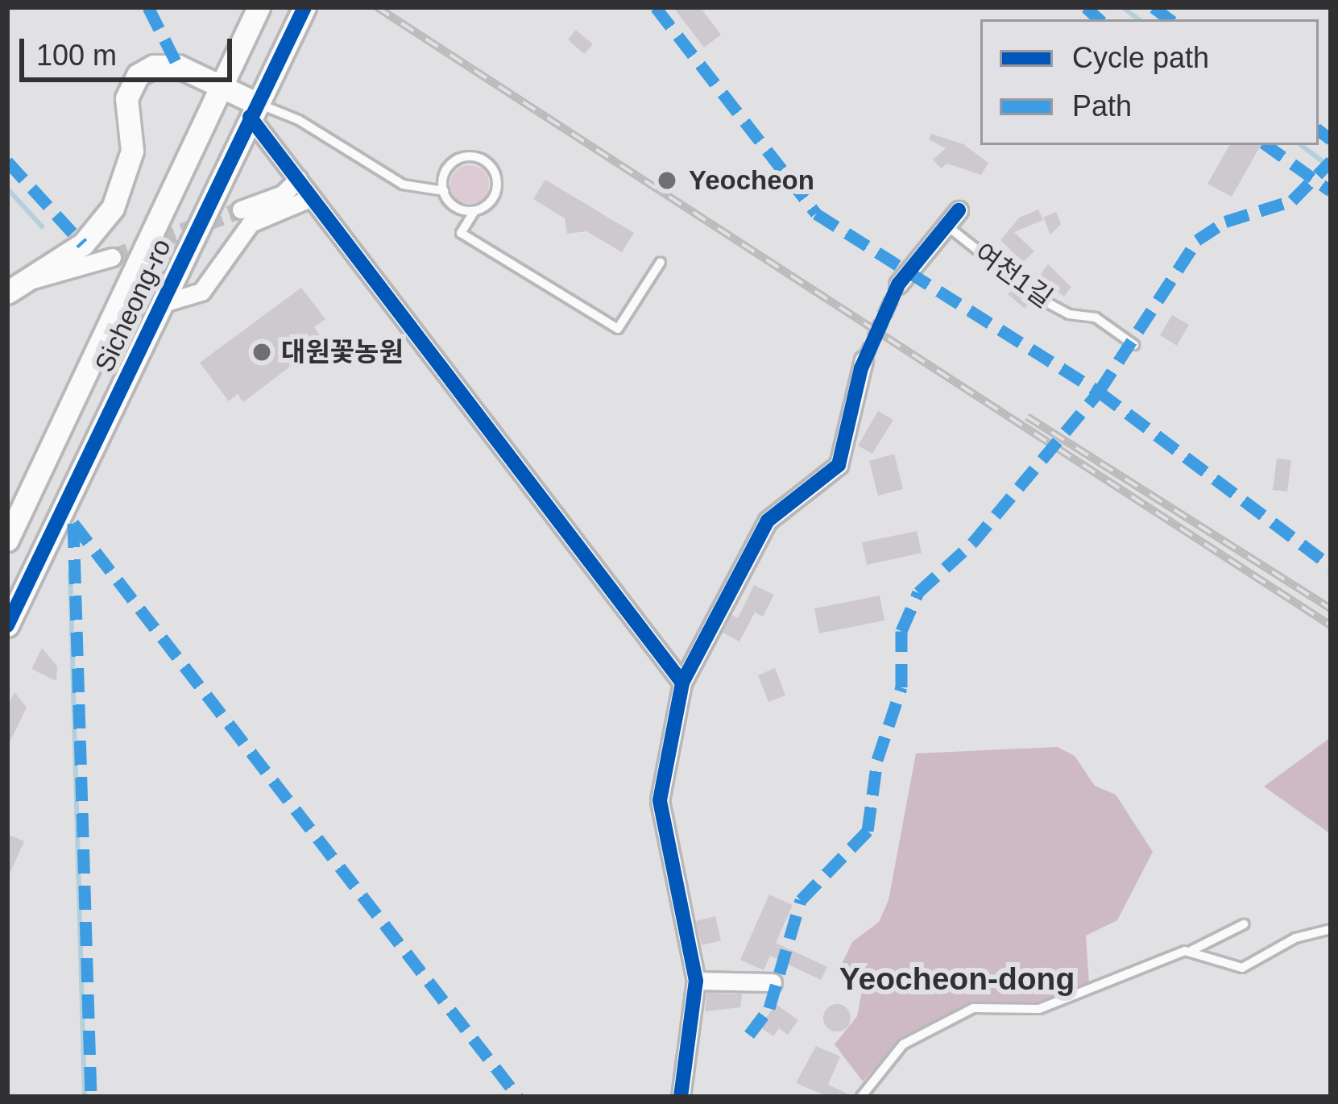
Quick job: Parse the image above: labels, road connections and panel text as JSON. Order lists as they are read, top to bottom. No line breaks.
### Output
{"streets":{"street":["여천1길","Sicheong-ro"]},"districts":["Yeocheon-dong"],"places":["Yeocheon","대원꽃농원"],"legend":["Cycle path","Path"],"scale_bar":"100 m"}
